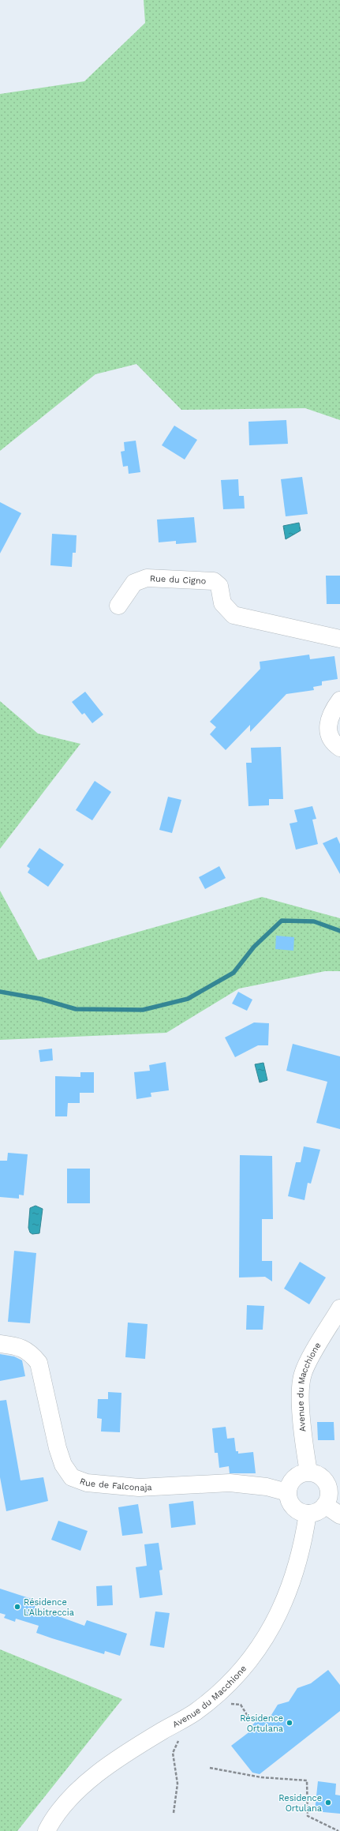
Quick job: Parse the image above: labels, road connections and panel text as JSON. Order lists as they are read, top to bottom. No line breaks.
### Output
{"streets":{"main road":["Rue du Cigno","Avenue du Macchione","Rue de Falconaja"]},"crossings":[["Avenue du Macchione","Rue de Falconaja"]],"places":["Résidence L'Albitreccia","Résidence Ortulana","Residence Ortulana"]}
